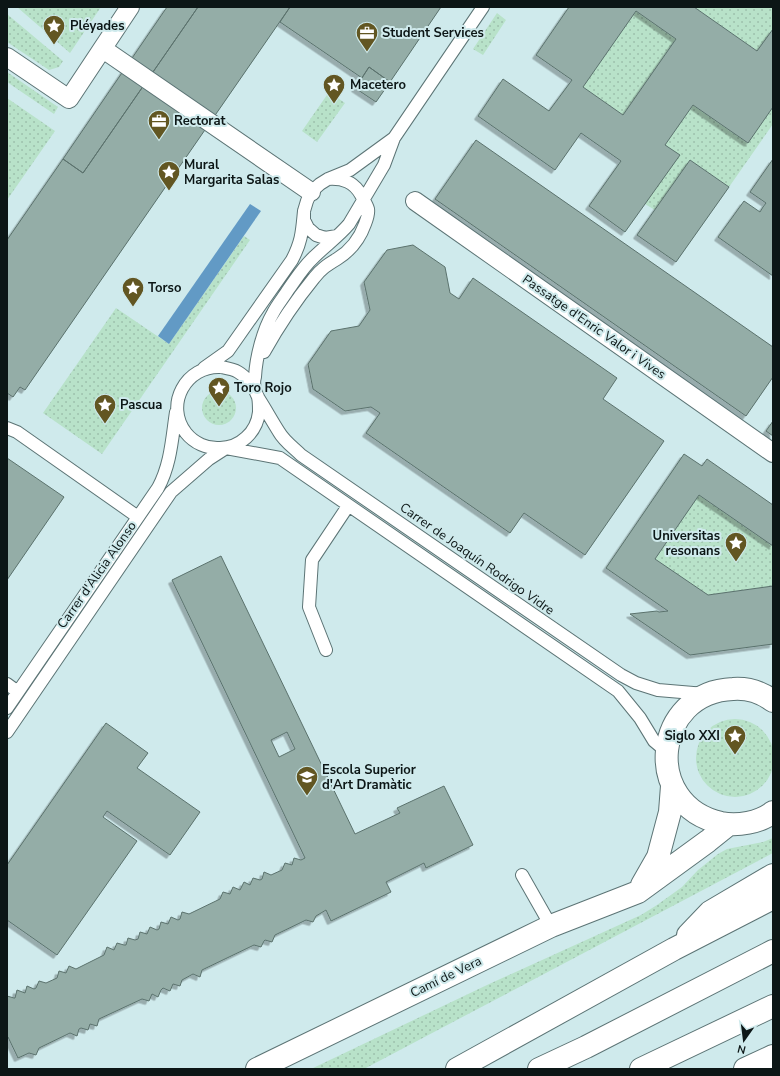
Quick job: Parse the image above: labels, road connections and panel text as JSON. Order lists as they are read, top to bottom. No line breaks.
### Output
{"streets":{"main road":["Camí de Vera"],"street":["Passatge d'Enric Valor i Vives"],"lane":["Carrer de Joaquín Rodrigo Vidre","Carrer d'Alicia Alonso"]},"crossings":[["Carrer de Joaquín Rodrigo Vidre","Carrer d'Alicia Alonso"]],"places":{"place":["Pléyades","Macetero","Mural Margarita Salas","Torso","Toro Rojo","Pascua","Universitas resonans","Siglo XXI"],"office":["Student Services","Rectorat"],"school or university":["Escola Superior d'Art Dramàtic"]},"north":"bottom"}
